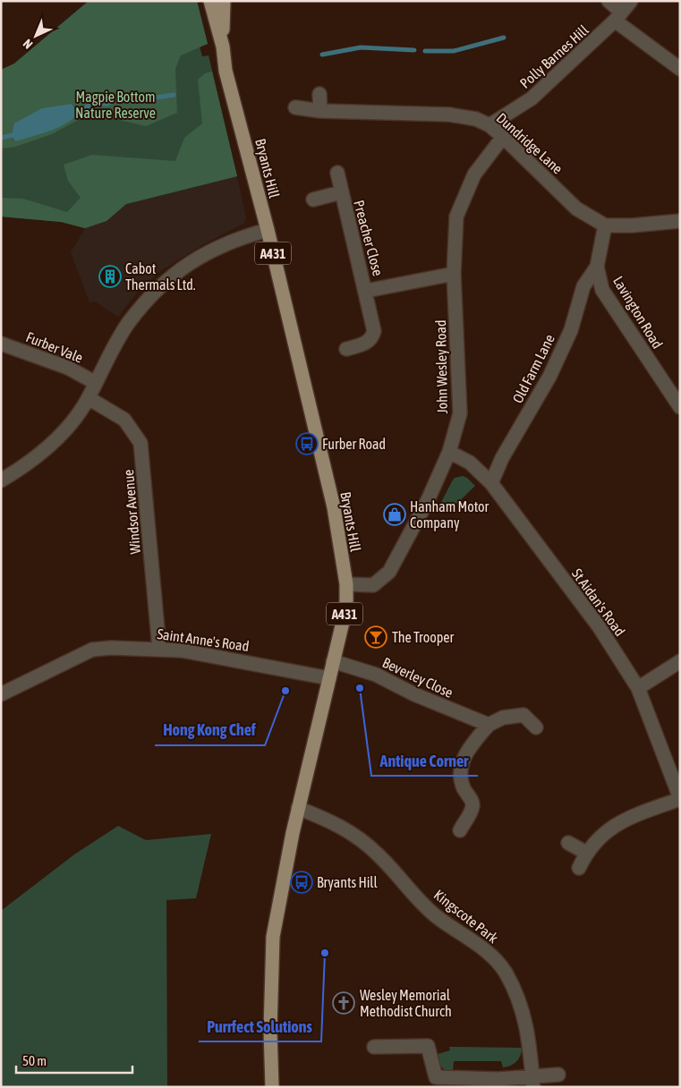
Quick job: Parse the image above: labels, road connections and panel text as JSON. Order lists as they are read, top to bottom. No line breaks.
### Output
{"streets":{"main road":["Bryants Hill","A431"],"street":["Polly Barnes Hill","Dundridge Lane","Preacher Close","Lavington Road","Furber Vale","John Wesley Road","Old Farm Lane","Windsor Avenue","St Aidan's Road","Saint Anne's Road","Beverley Close","Kingscote Park"]},"crossings":[["Polly Barnes Hill","Dundridge Lane"],["Dundridge Lane","Lavington Road"],["Dundridge Lane","John Wesley Road"],["Bryants Hill","John Wesley Road"],["Bryants Hill","Saint Anne's Road"],["Bryants Hill","Beverley Close"],["Bryants Hill","Kingscote Park"],["Preacher Close","John Wesley Road"],["Lavington Road","Old Farm Lane"],["John Wesley Road","St Aidan's Road"],["Old Farm Lane","St Aidan's Road"],["Windsor Avenue","Saint Anne's Road"]],"parks":["Magpie Bottom Nature Reserve"],"places":{"building":["Cabot Thermals Ltd."],"bus stop":["Furber Road","Bryants Hill"],"shop":["Hanham Motor Company"],"bar":["The Trooper"],"other":["Antique Corner","Hong Kong Chef","Purrfect Solutions"],"church":["Wesley Memorial Methodist Church"]},"scale_bar":"50 m","north":"bottom left"}
